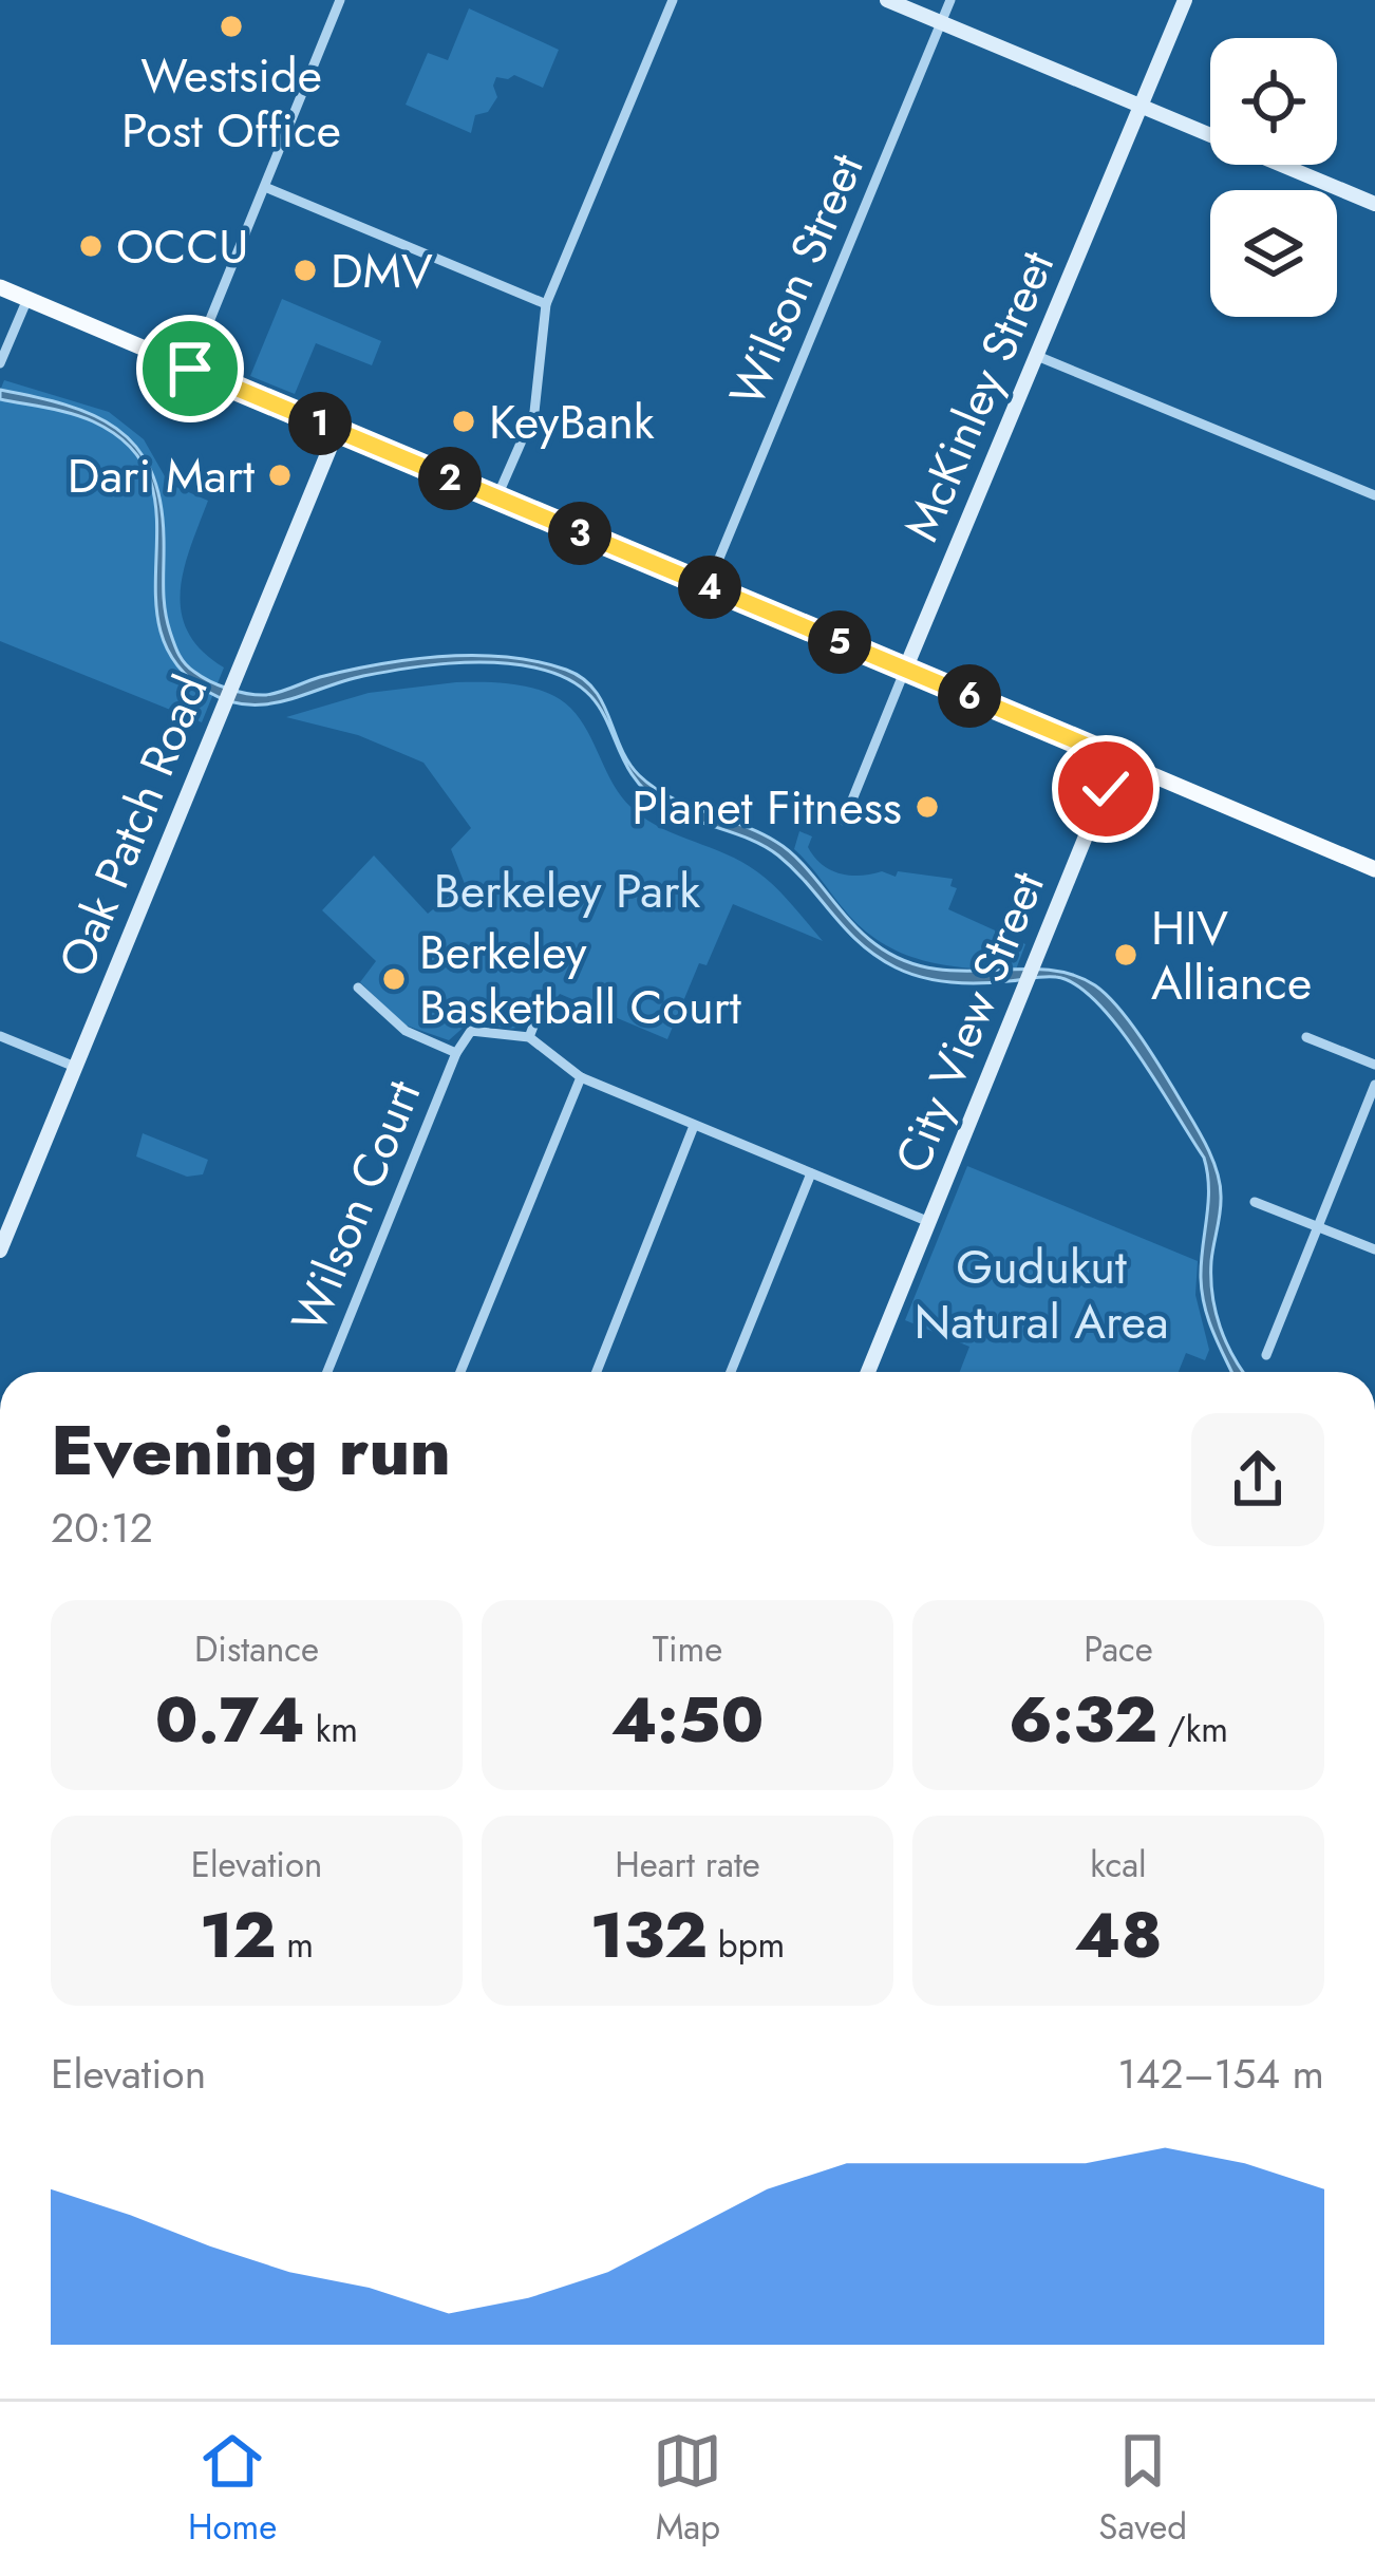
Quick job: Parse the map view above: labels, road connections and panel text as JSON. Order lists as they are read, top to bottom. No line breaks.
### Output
{"streets":{"street":["Wilson Street","McKinley Street","Oak Patch Road","City View Street","Wilson Court"]},"parks":["Berkeley Park","Gudukut Natural Area"],"places":["Westside Post Office","OCCU","DMV","KeyBank","Dari Mart","Planet Fitness","HIV Alliance","Berkeley Basketball Court"],"page":{"pins":["1","2","3","4","5","6"],"heading":["Evening run","20:12"],"stats":[["Distance","0.74 km"],["Time","4:50"],["Pace","6:32 /km"],["Elevation","12 m"],["Heart rate","132 bpm"],["kcal","48"]],"chart":["Elevation","142–154 m"],"tabs":["Home","Map","Saved"]}}
